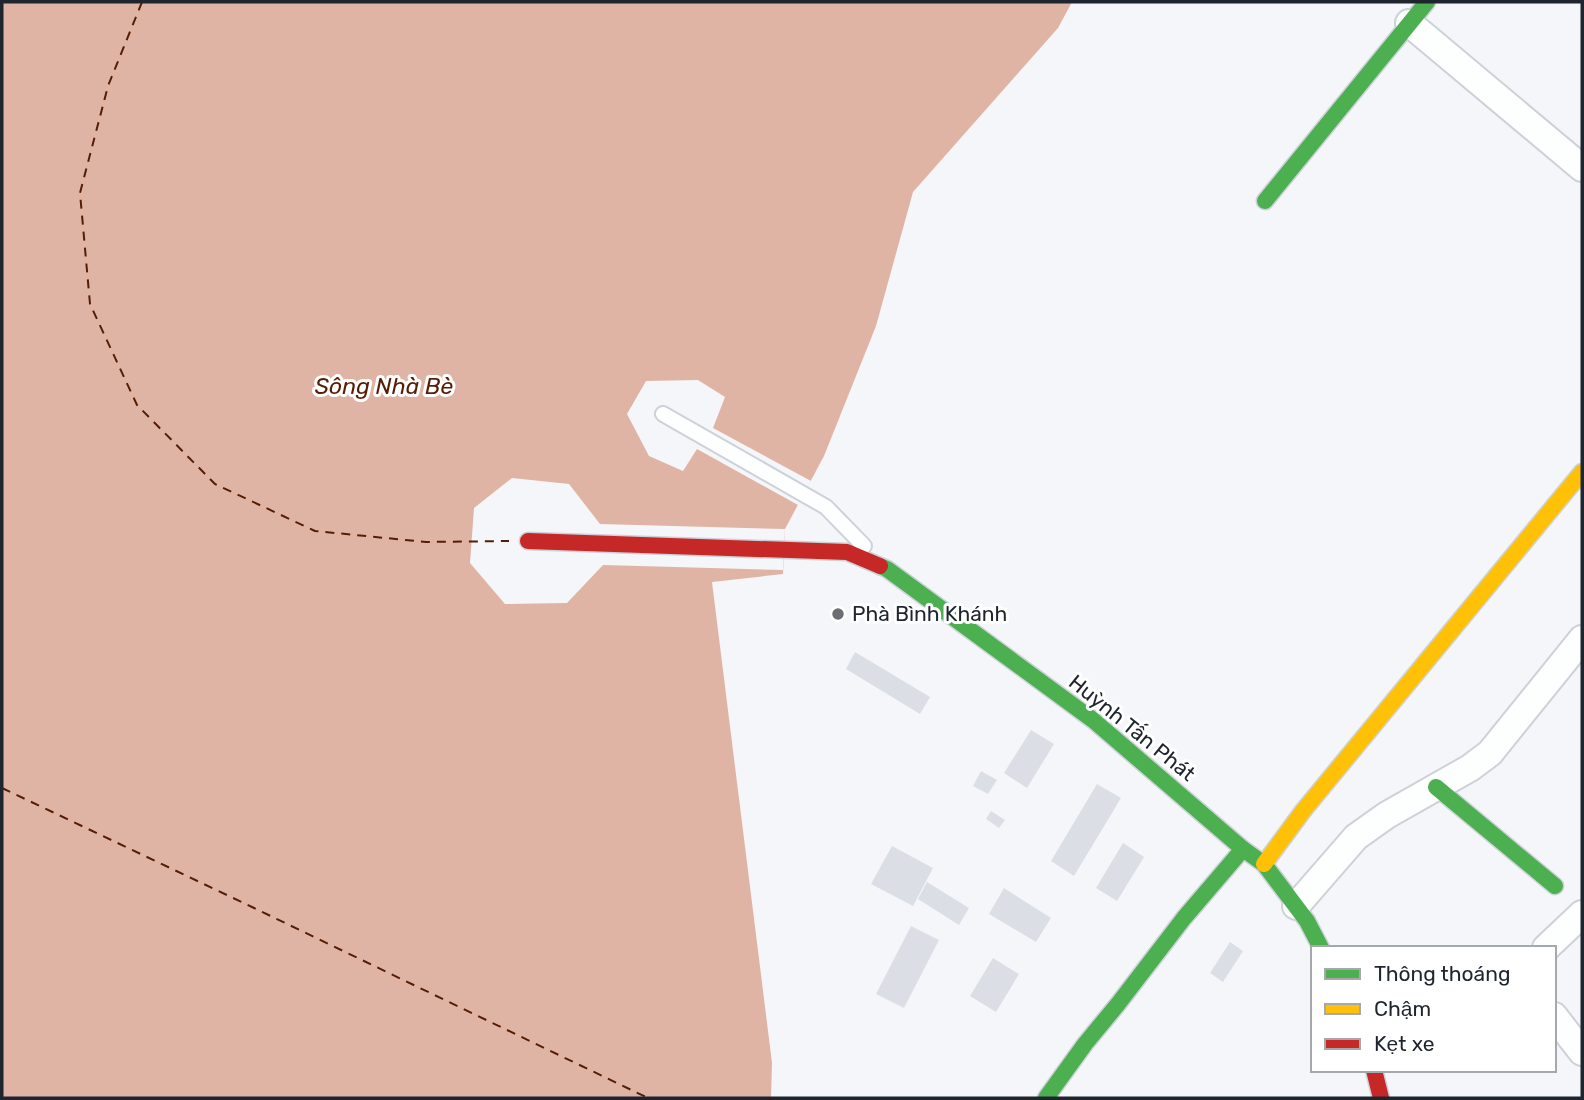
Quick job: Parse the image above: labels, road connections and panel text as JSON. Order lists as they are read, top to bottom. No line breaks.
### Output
{"streets":{"street":["Huỳnh Tấn Phát"]},"water":["Sông Nhà Bè"],"places":["Phà Bình Khánh"],"legend":["Thông thoáng","Chậm","Kẹt xe"]}
